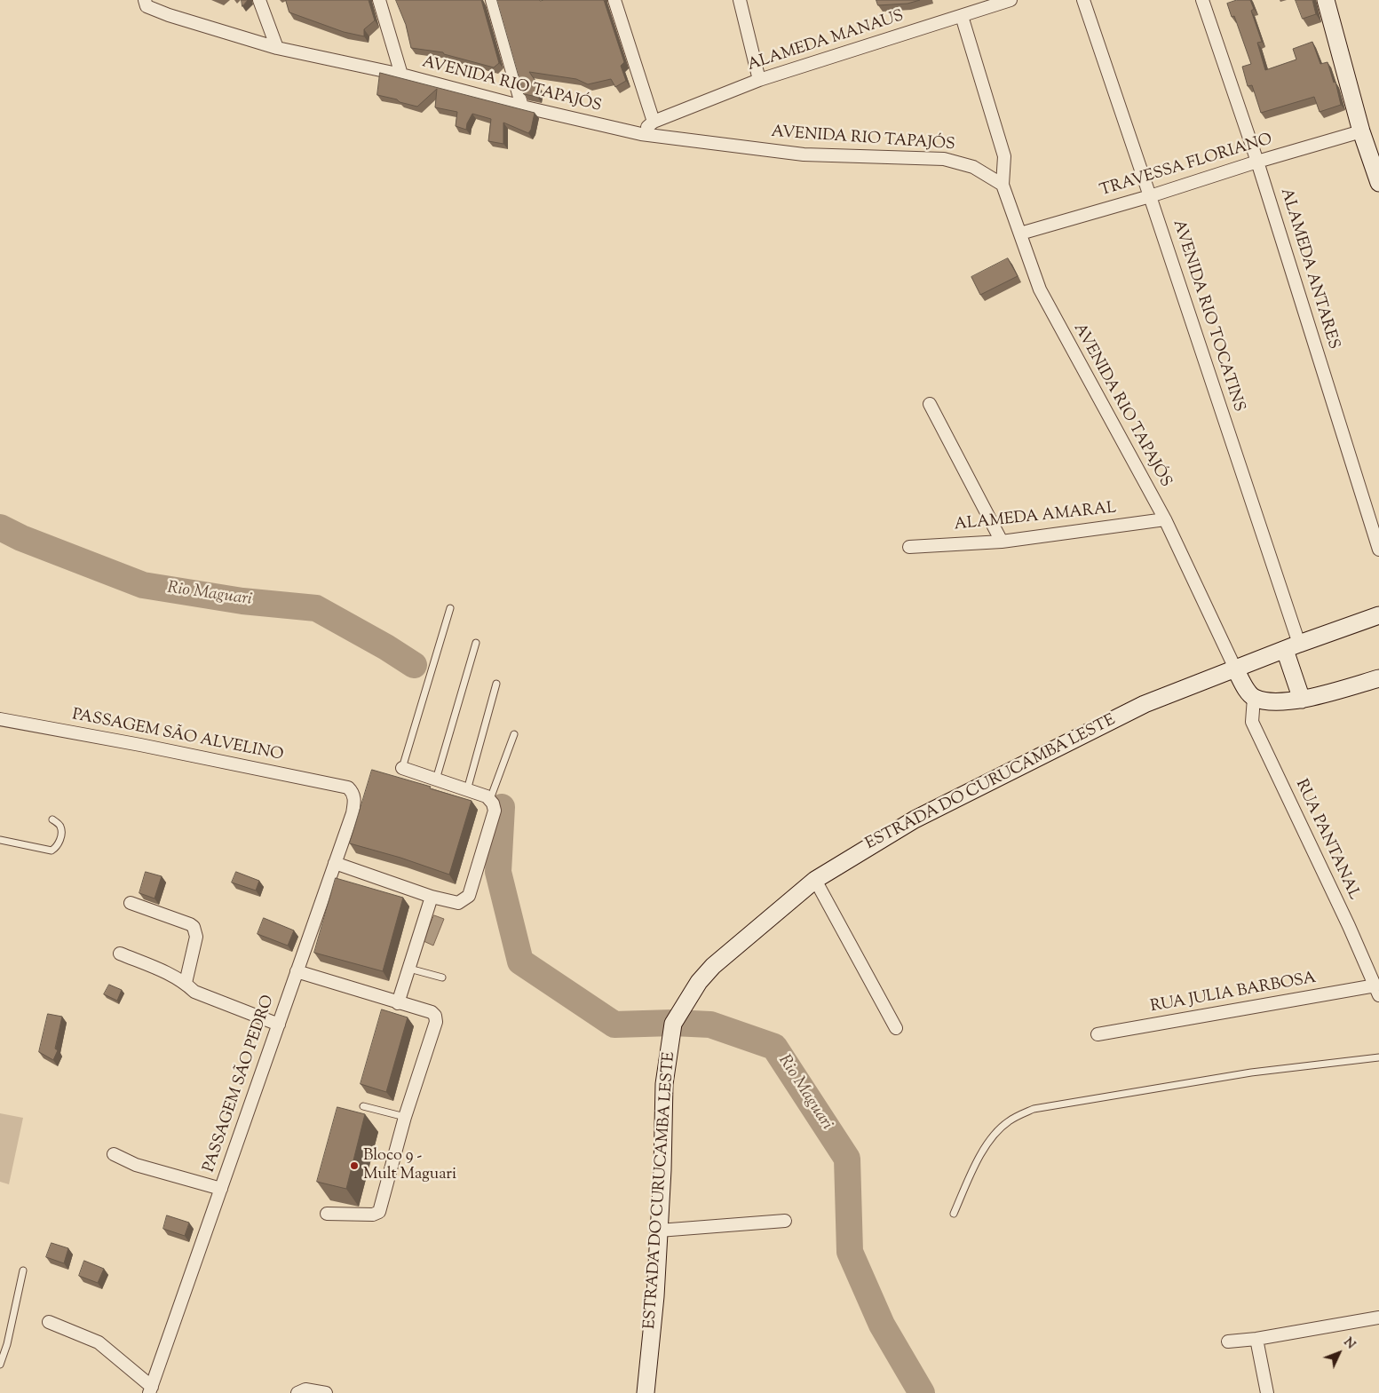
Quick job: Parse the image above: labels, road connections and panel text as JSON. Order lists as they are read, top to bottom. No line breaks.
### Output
{"streets":{"main road":["ESTRADA DO CURUCAMBA LESTE"],"street":["ALAMEDA MANAUS","AVENIDA RIO TAPAJÓS","TRAVESSA FLORIANO","ALAMEDA ANTARES","AVENIDA RIO TOCATINS","ALAMEDA AMARAL","PASSAGEM SÃO ALVELINO","RUA PANTANAL","RUA JULIA BARBOSA","PASSAGEM SÃO PEDRO"]},"crossings":[["AVENIDA RIO TAPAJÓS","TRAVESSA FLORIANO"],["AVENIDA RIO TAPAJÓS","ALAMEDA AMARAL"],["AVENIDA RIO TAPAJÓS","ESTRADA DO CURUCAMBA LESTE"],["TRAVESSA FLORIANO","ALAMEDA ANTARES"],["TRAVESSA FLORIANO","AVENIDA RIO TOCATINS"],["AVENIDA RIO TOCATINS","ESTRADA DO CURUCAMBA LESTE"],["PASSAGEM SÃO ALVELINO","PASSAGEM SÃO PEDRO"],["RUA PANTANAL","RUA JULIA BARBOSA"]],"water":["Rio Maguari"],"places":["Bloco 9 - Mult Maguari"],"north":"top right"}
